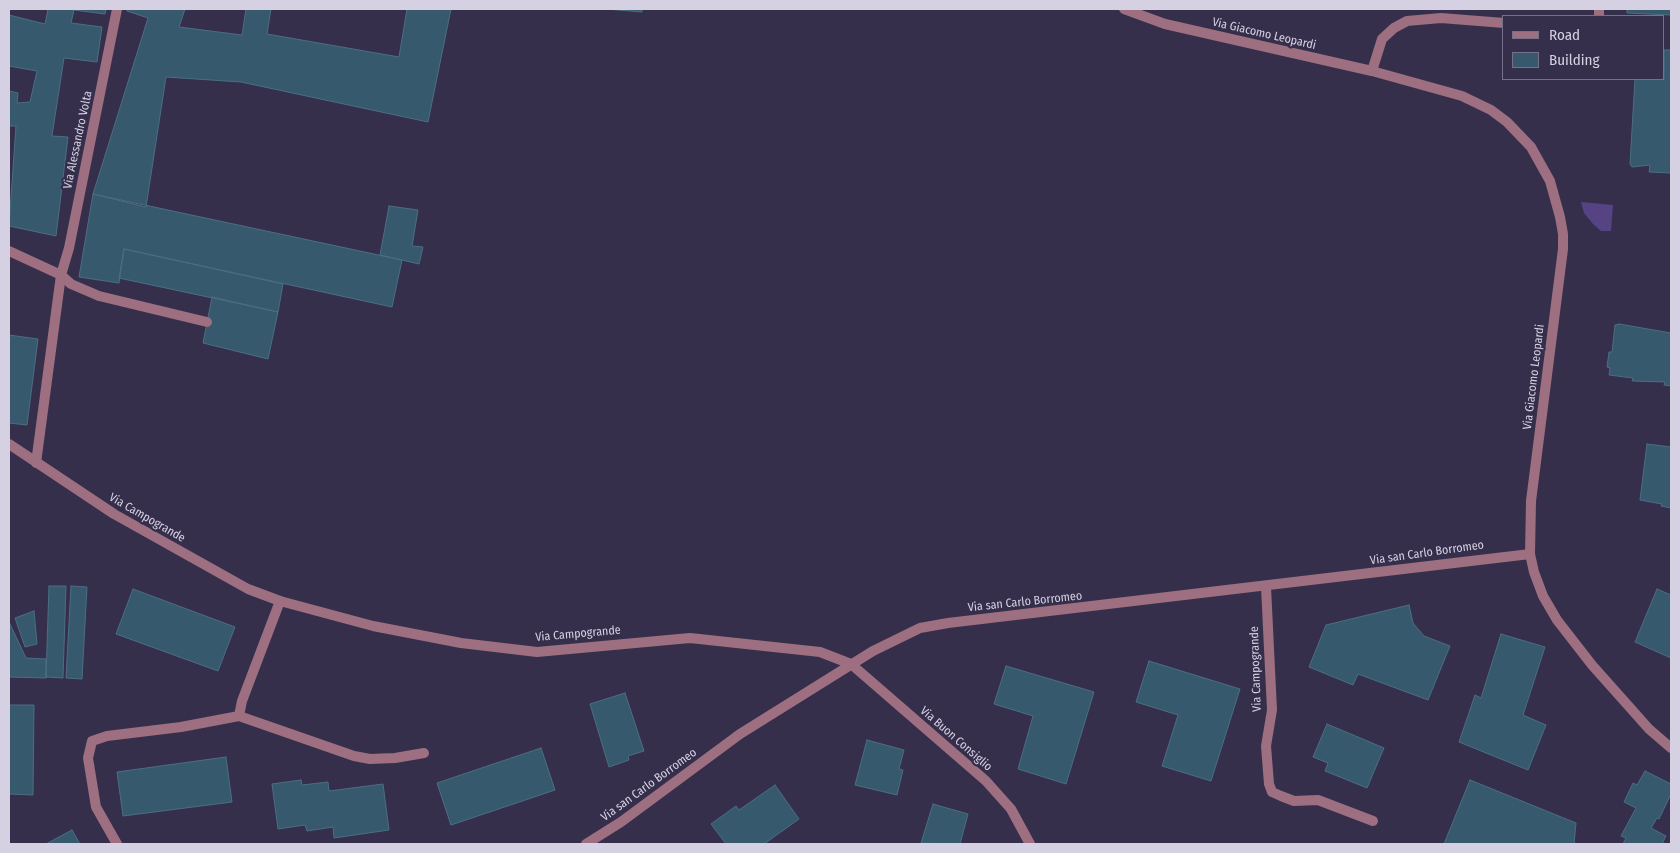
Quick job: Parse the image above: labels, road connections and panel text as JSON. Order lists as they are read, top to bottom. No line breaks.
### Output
{"streets":{"street":["Via Giacomo Leopardi","Via Alessandro Volta","Via Campogrande","Via san Carlo Borromeo","Via Buon Consiglio"]},"crossings":[["Via Giacomo Leopardi","Via san Carlo Borromeo"],["Via Alessandro Volta","Via Campogrande"],["Via Campogrande","Via san Carlo Borromeo"],["Via Campogrande","Via Buon Consiglio"],["Via san Carlo Borromeo","Via Buon Consiglio"]],"legend":["Road","Building"]}
